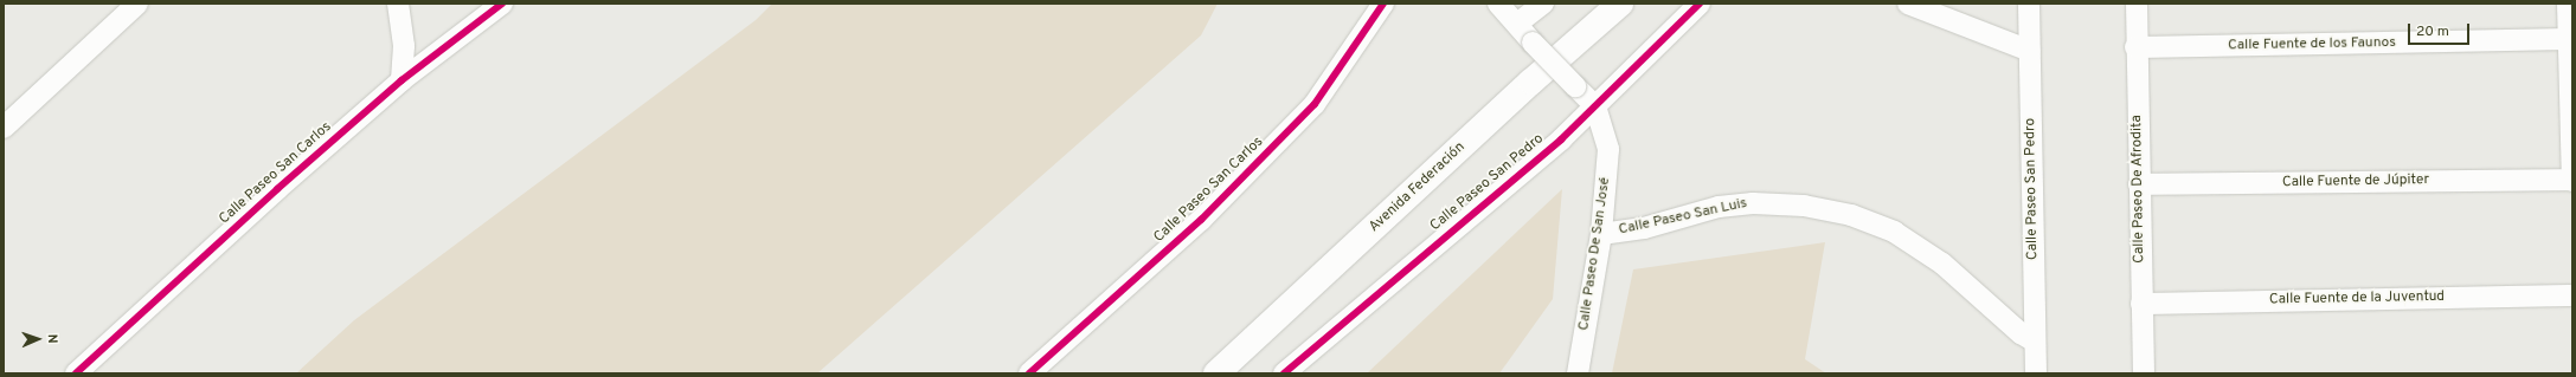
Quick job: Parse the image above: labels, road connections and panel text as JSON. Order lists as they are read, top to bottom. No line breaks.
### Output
{"streets":{"main road":["Avenida Federación"],"street":["Calle Fuente de los Faunos","Calle Paseo San Carlos","Calle Fuente de Júpiter","Calle Paseo San Pedro","Calle Paseo De Afrodita","Calle Paseo San Luis","Calle Paseo De San José","Calle Fuente de la Juventud"]},"crossings":[["Calle Fuente de los Faunos","Calle Paseo De Afrodita"],["Calle Fuente de Júpiter","Calle Paseo De Afrodita"],["Calle Paseo San Pedro","Calle Paseo San Luis"],["Calle Paseo San Pedro","Calle Paseo De San José"],["Calle Paseo De Afrodita","Calle Fuente de la Juventud"],["Calle Paseo San Luis","Calle Paseo De San José"]],"scale_bar":"20 m","north":"right"}
